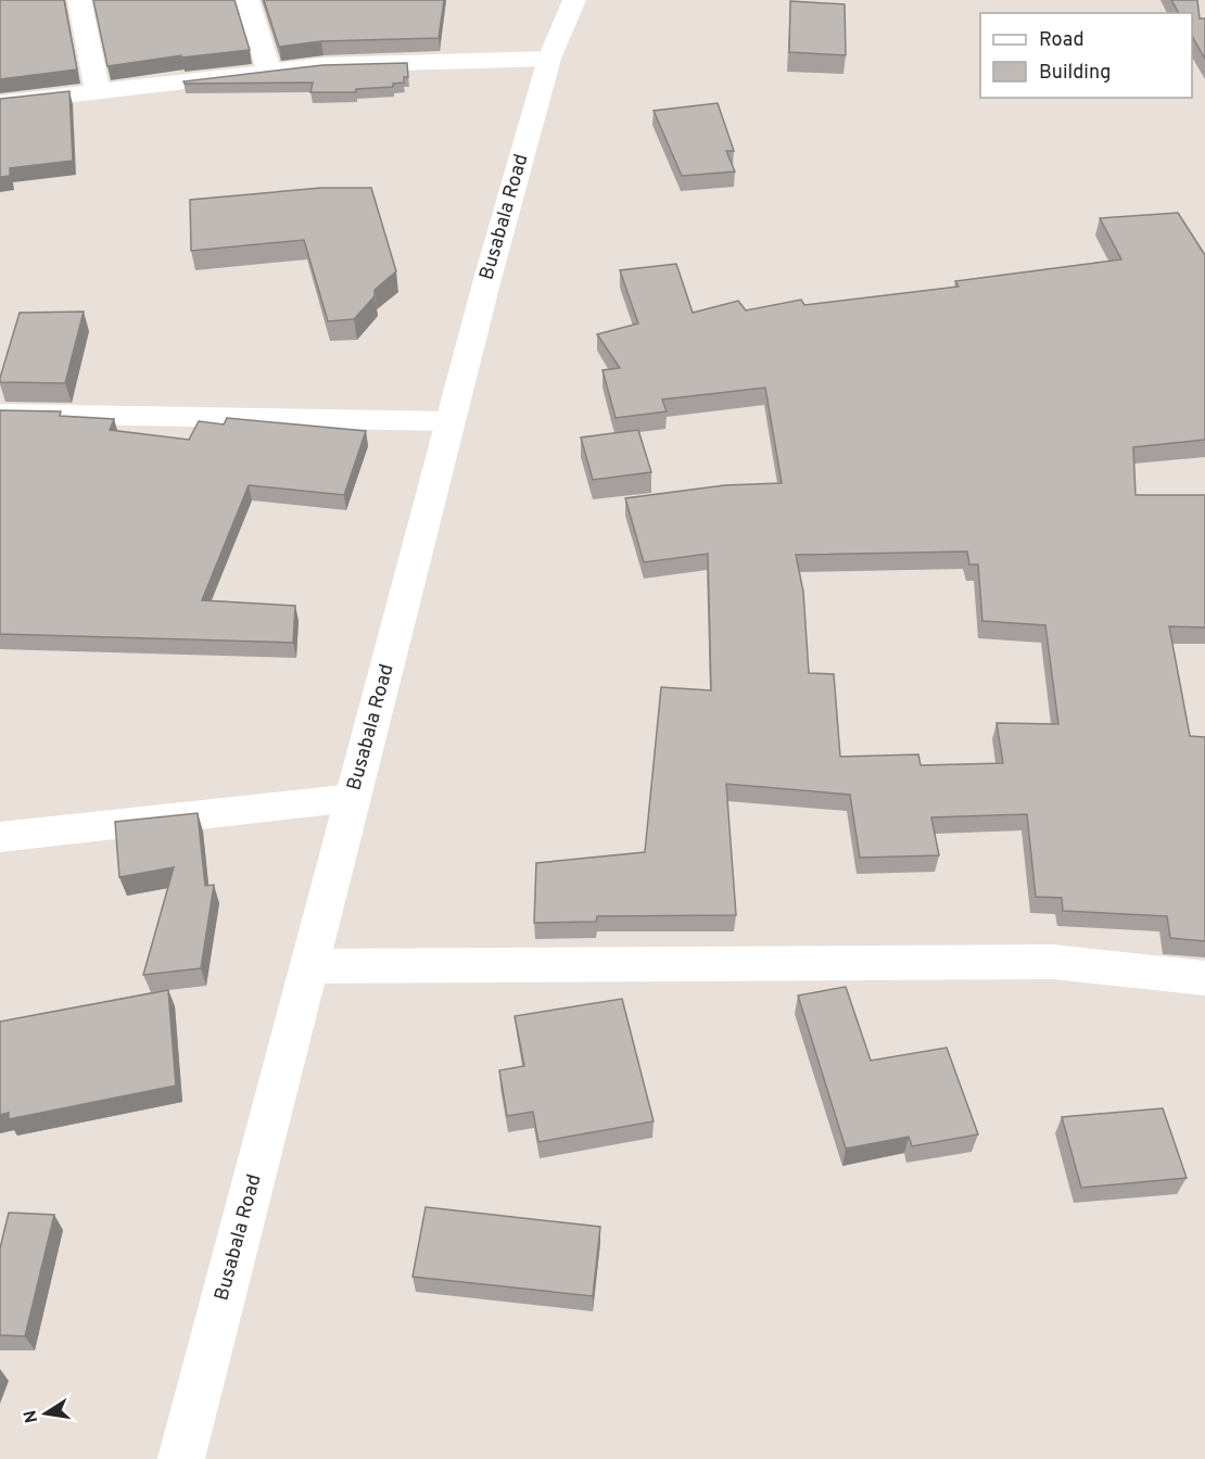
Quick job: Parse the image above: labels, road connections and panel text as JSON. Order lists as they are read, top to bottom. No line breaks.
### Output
{"streets":{"street":["Busabala Road"]},"legend":["Road","Building"],"north":"left"}
